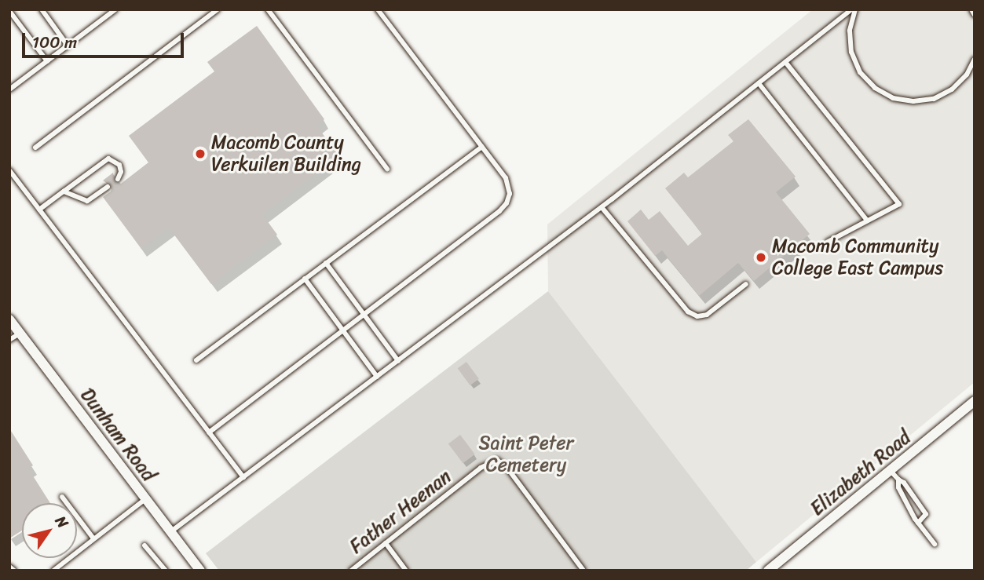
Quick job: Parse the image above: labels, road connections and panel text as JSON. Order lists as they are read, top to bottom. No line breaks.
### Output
{"streets":{"street":["Dunham Road","Elizabeth Road"],"lane":["Father Heenan"]},"parks":["Saint Peter Cemetery"],"places":["Macomb County Verkuilen Building","Macomb Community College East Campus"],"scale_bar":"100 m","north":"top right"}
